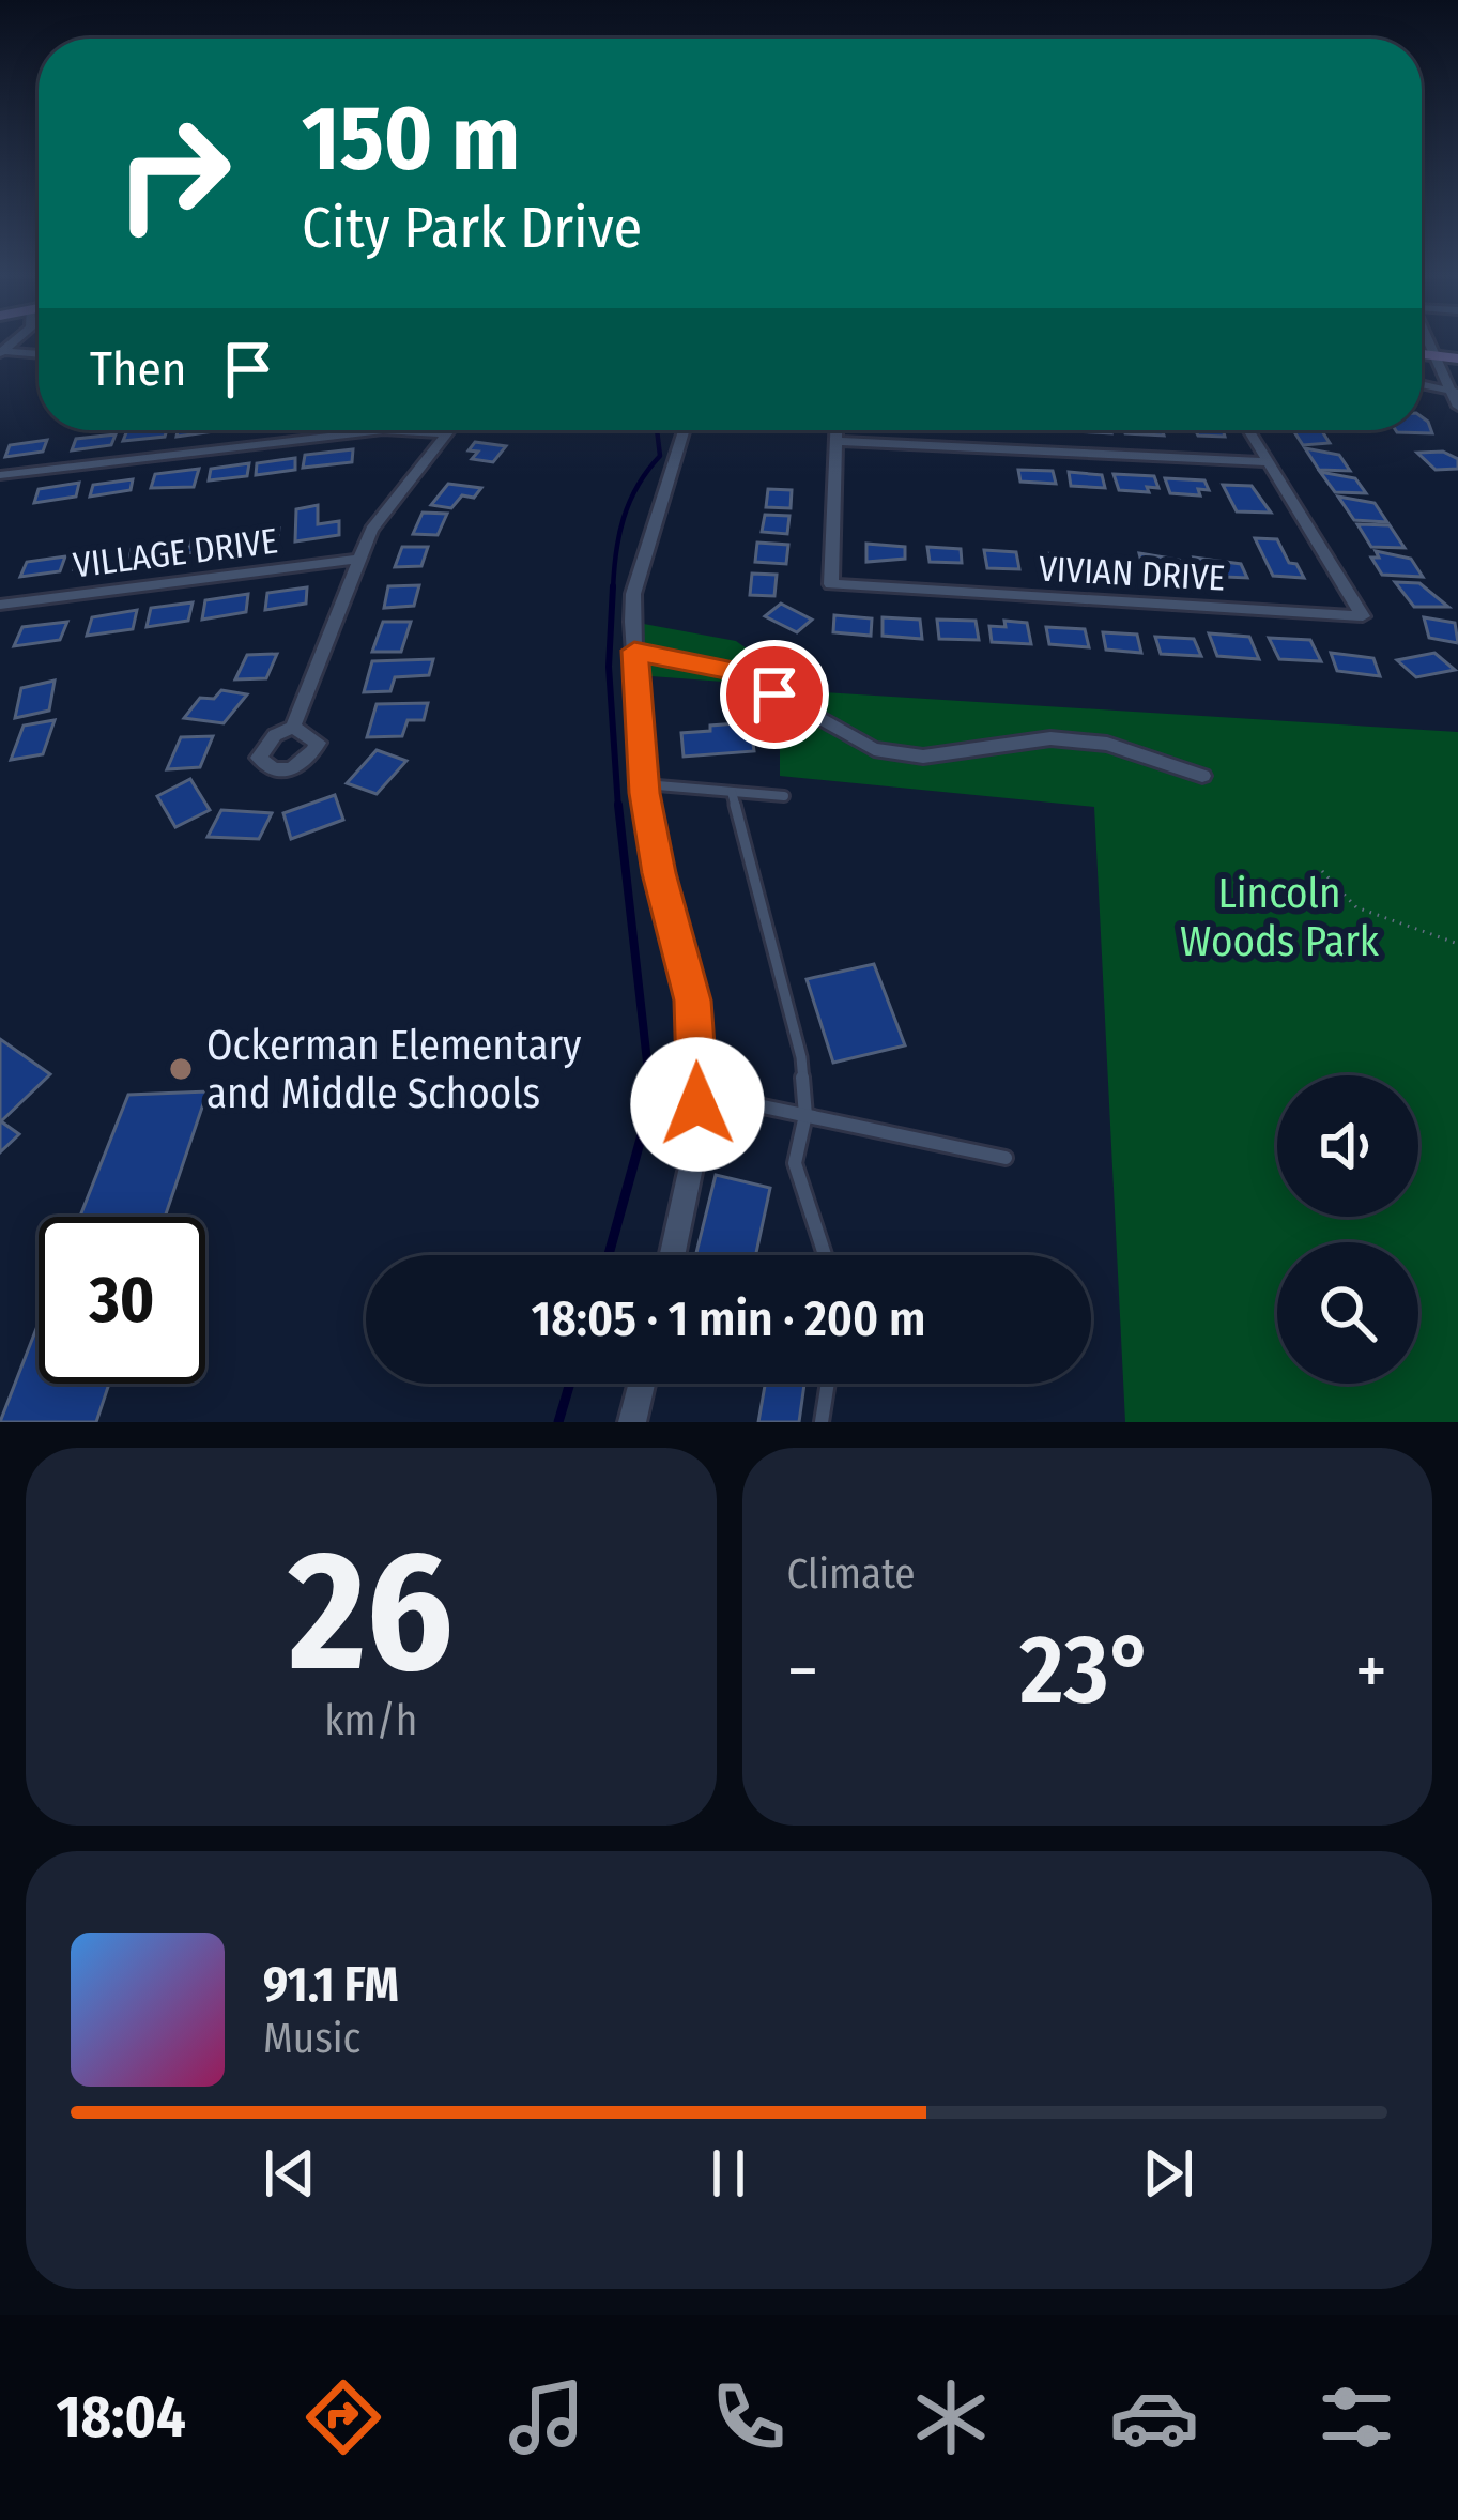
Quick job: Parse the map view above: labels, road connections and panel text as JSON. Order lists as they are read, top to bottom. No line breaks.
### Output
{"streets":{"street":["VILLAGE DRIVE","VIVIAN DRIVE"]},"parks":["Lincoln Woods Park"],"places":["Ockerman Elementary and Middle Schools"],"page":{"turn":["150 m","City Park Drive"],"then":"Then","limit":"30","trip":"18:05 · 1 min · 200 m","tile":[["26","km/h"],"Climate"],"heat":["−","23°","+"],"song":["91.1 FM","Music"],"tabs":"18:04"}}
